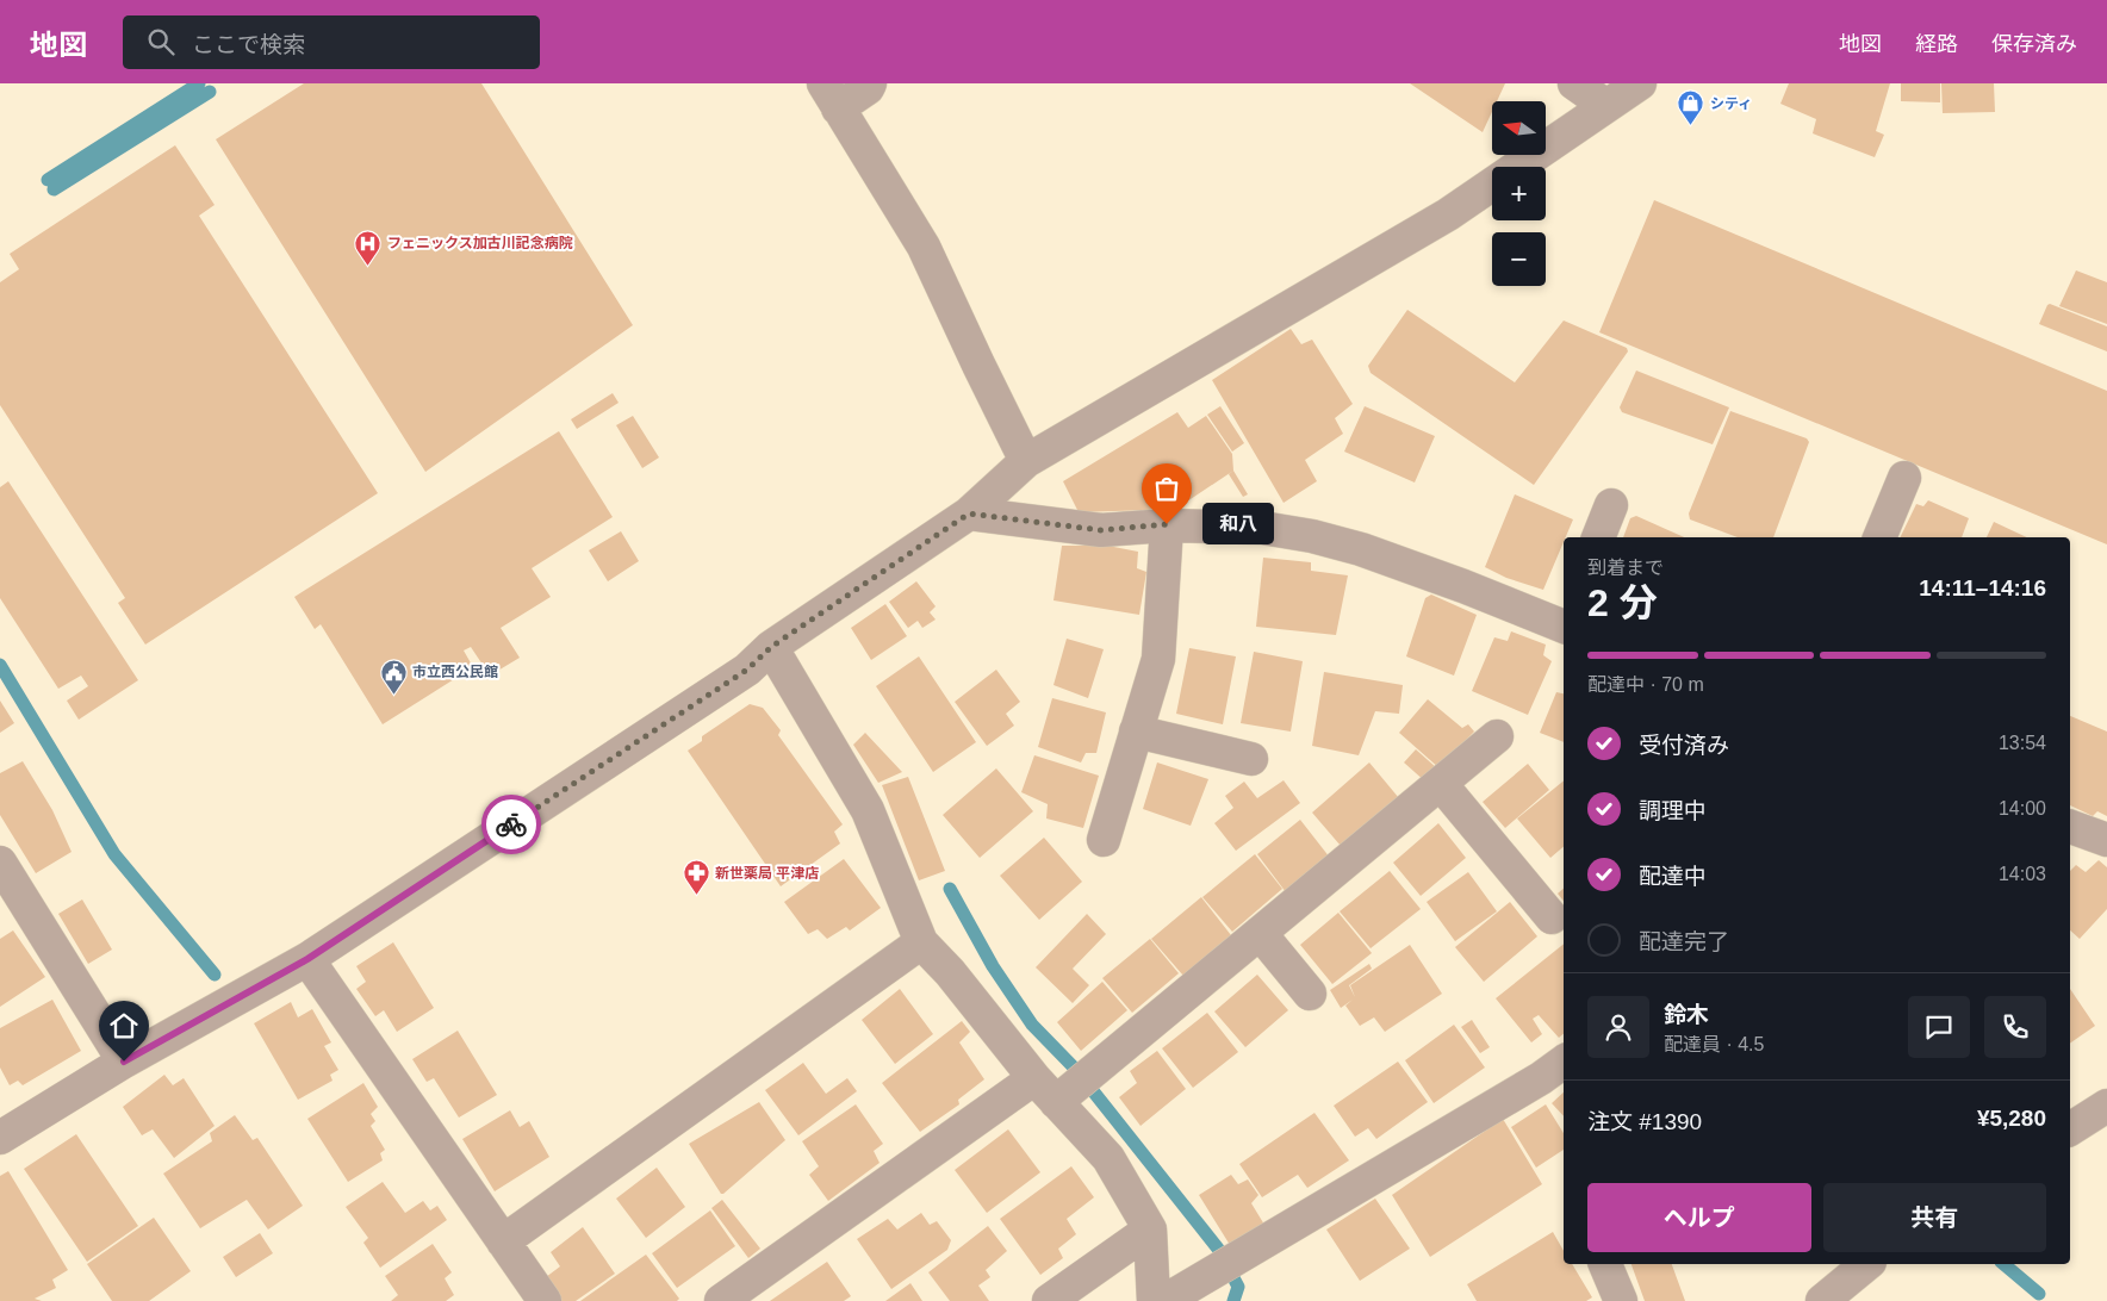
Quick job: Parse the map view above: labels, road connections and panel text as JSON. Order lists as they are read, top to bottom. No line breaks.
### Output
{"places":{"shop":["シティ"],"hospital":["フェニックス加古川記念病院"],"other":["和八"],"public building":["市立西公民館"],"pharmacy":["新世薬局 平津店"]},"north":"left","page":{"header":"地図","search":"ここで検索","nav":["地図","経路","保存済み"],"map_buttons":["+","−"],"bubble":"和八","heading":["2 分","到着まで","14:11–14:16"],"panel":["鈴木","配達員 · 4.5","注文 #1390","¥5,280"],"bar":"配達中 · 70 m","list":[["受付済み","13:54"],["調理中","14:00"],["配達中","14:03"],"配達完了"],"buttons":["ヘルプ","共有"]}}
